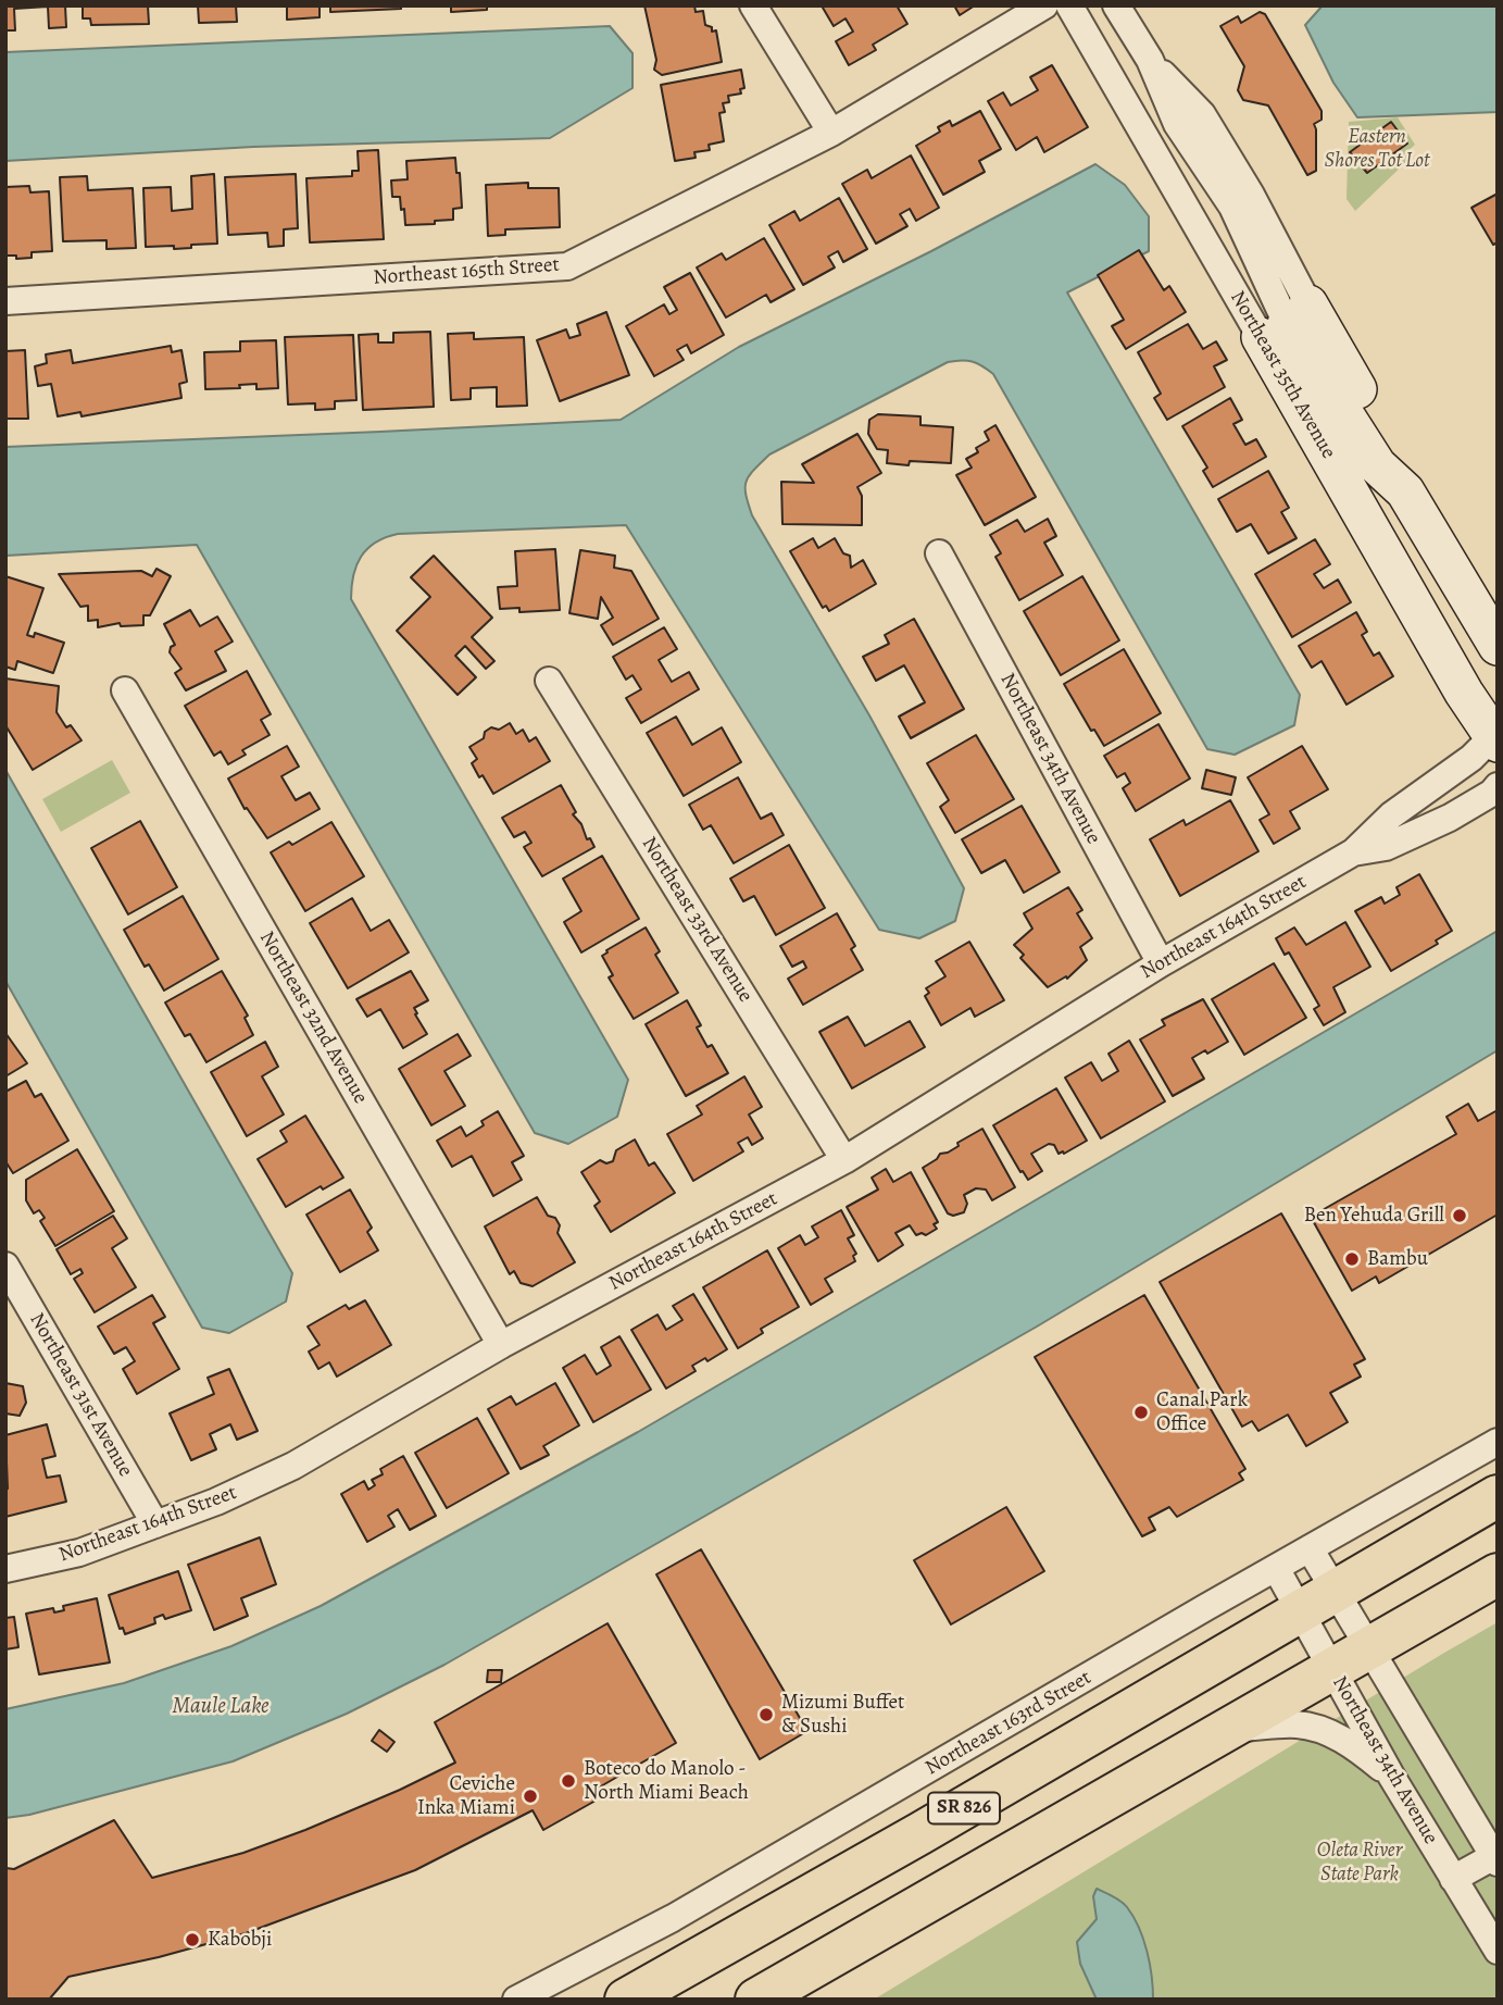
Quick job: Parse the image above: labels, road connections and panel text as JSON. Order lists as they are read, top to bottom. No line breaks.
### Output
{"streets":{"main road":["SR 826"],"street":["Northeast 165th Street","Northeast 35th Avenue","Northeast 34th Avenue","Northeast 33rd Avenue","Northeast 164th Street","Northeast 32nd Avenue","Northeast 31st Avenue","Northeast 163rd Street"]},"crossings":[["Northeast 35th Avenue","Northeast 164th Street"],["Northeast 34th Avenue","Northeast 164th Street"],["Northeast 34th Avenue","Northeast 163rd Street"],["Northeast 34th Avenue","SR 826"],["Northeast 33rd Avenue","Northeast 164th Street"],["Northeast 164th Street","Northeast 32nd Avenue"],["Northeast 164th Street","Northeast 31st Avenue"]],"water":["Maule Lake"],"parks":["Eastern Shores Tot Lot","Oleta River State Park"],"places":["Ben Yehuda Grill","Bambu","Canal Park Office","Mizumi Buffet & Sushi","Boteco do Manolo - North Miami Beach","Ceviche Inka Miami","Kabobji"]}
